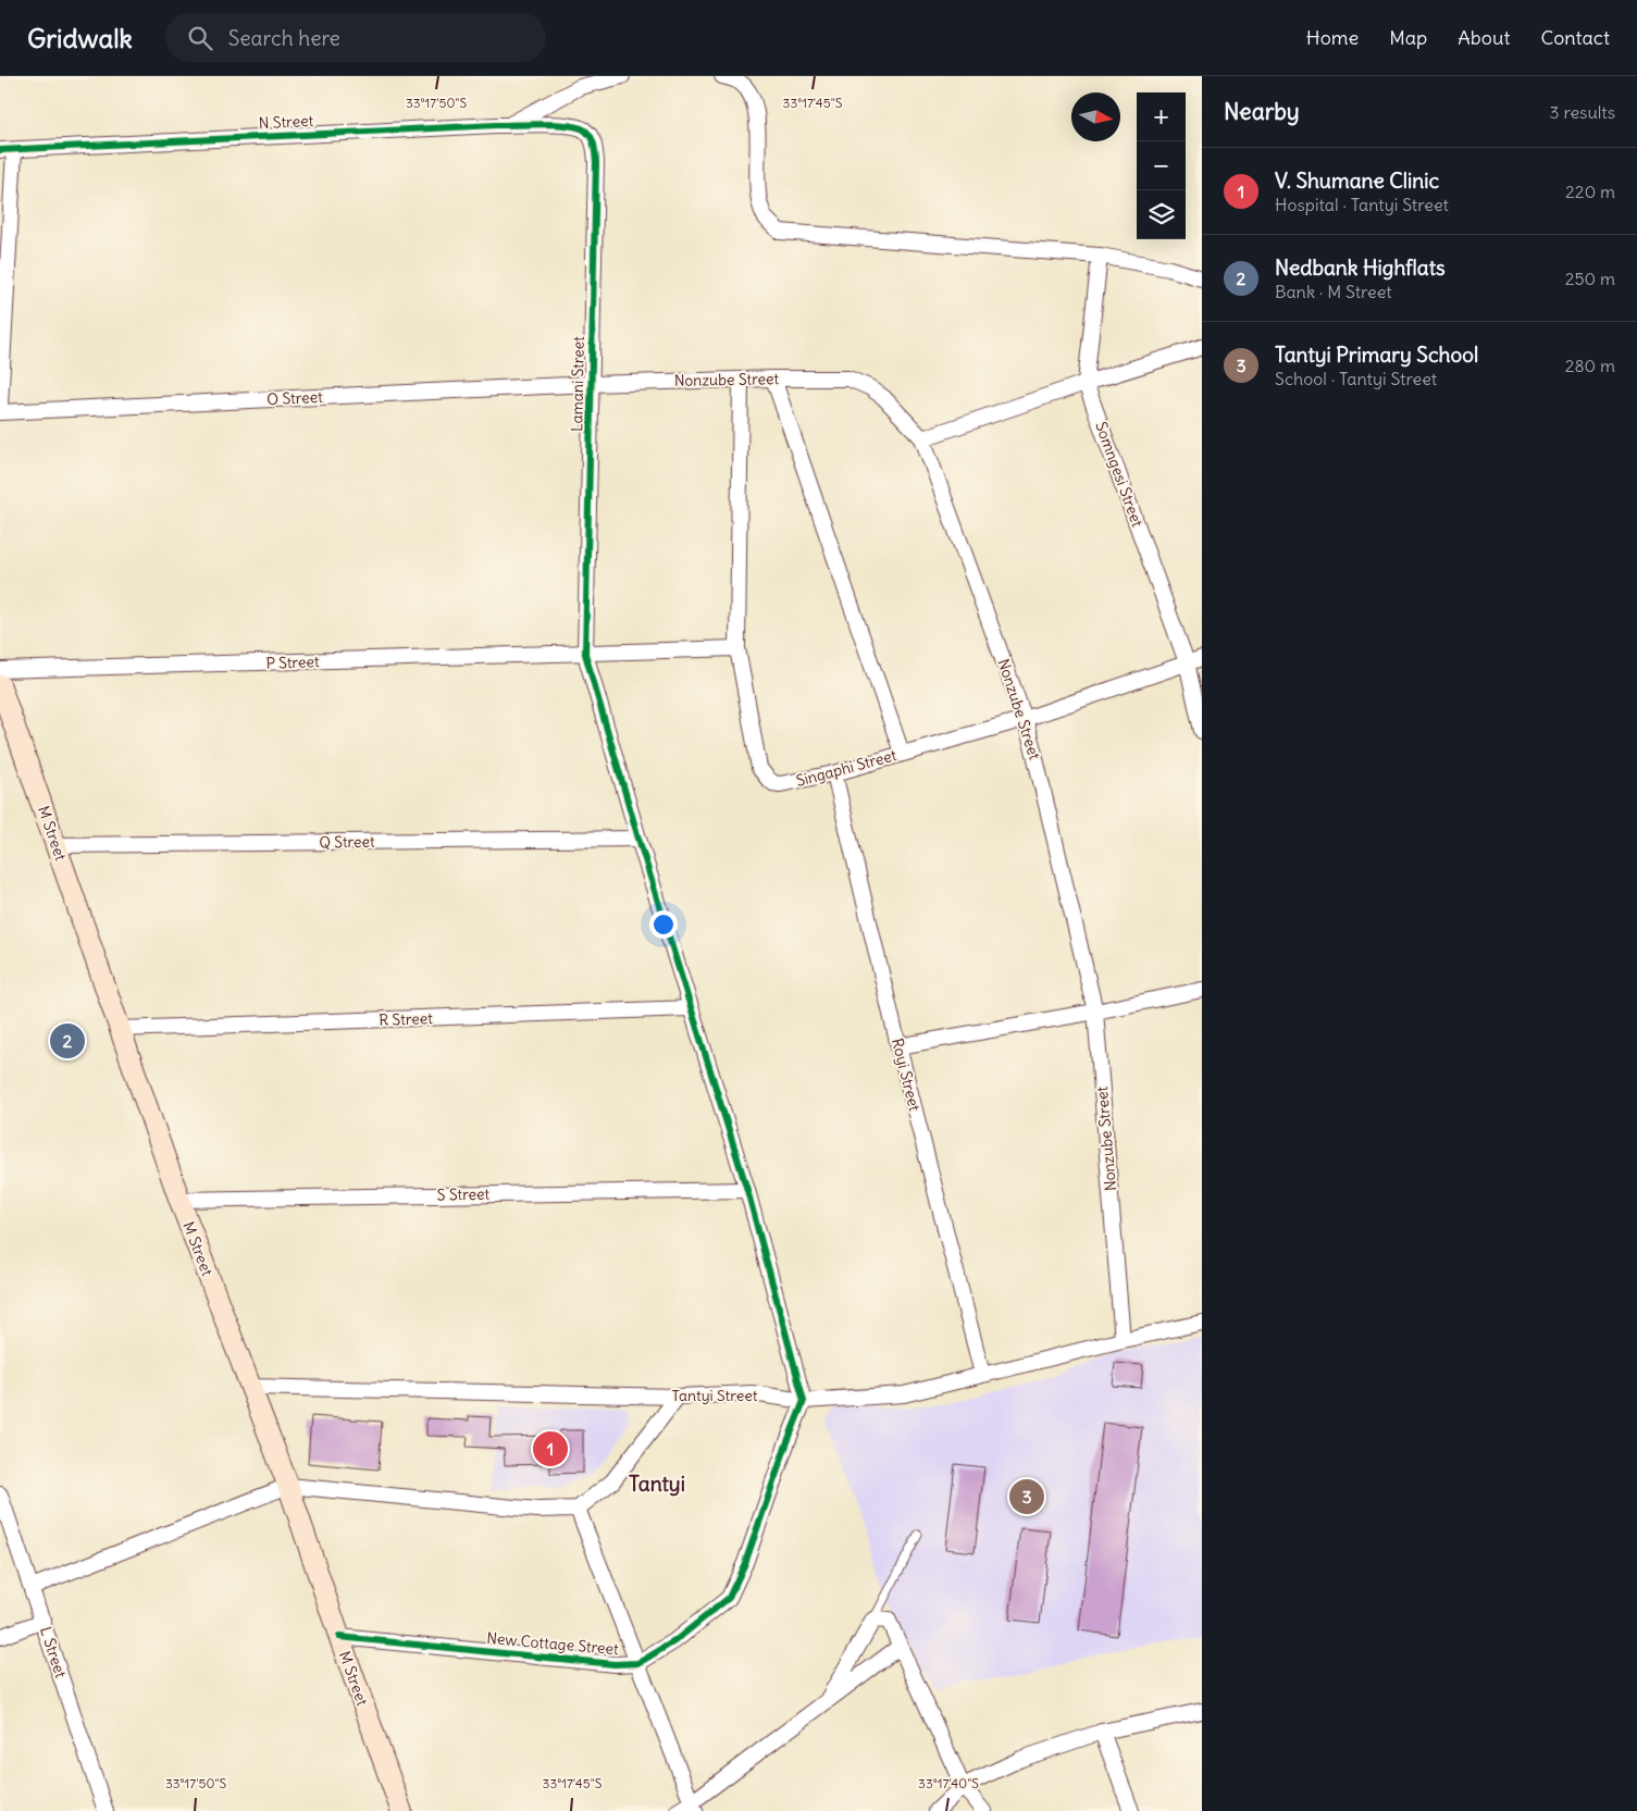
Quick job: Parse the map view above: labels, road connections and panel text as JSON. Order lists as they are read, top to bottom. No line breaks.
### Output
{"streets":{"street":["N Street","Nonzube Street","Lamani Street","O Street","Somngesi Street","P Street","Singaphi Street","M Street","Q Street","R Street","Royi Street","S Street","Tantyi Street","New Cottage Street","L Street"]},"crossings":[["N Street","Lamani Street"],["Nonzube Street","Lamani Street"],["Nonzube Street","O Street"],["Nonzube Street","Singaphi Street"],["Nonzube Street","Tantyi Street"],["Lamani Street","O Street"],["Lamani Street","P Street"],["Lamani Street","Q Street"],["Lamani Street","R Street"],["Lamani Street","S Street"],["Lamani Street","Tantyi Street"],["Lamani Street","New Cottage Street"],["Somngesi Street","Singaphi Street"],["P Street","Singaphi Street"],["Singaphi Street","Royi Street"],["M Street","Q Street"],["M Street","R Street"],["M Street","S Street"],["M Street","Tantyi Street"],["M Street","New Cottage Street"],["Royi Street","Tantyi Street"],["Tantyi Street","New Cottage Street"]],"districts":["Tantyi"],"north":"right","page":{"header":"Gridwalk","search":"Search here","nav":["Home","Map","About","Contact"],"heading":["Nearby","3 results"],"map_buttons":["+","−"],"list":[{"mark":"1","name":"V. Shumane Clinic","note":"Hospital · Tantyi Street","value":"220 m"},{"mark":"2","name":"Nedbank Highflats","note":"Bank · M Street","value":"250 m"},{"mark":"3","name":"Tantyi Primary School","note":"School · Tantyi Street","value":"280 m"}],"pins":["2","1","3"]},"coordinates":["33°17'50\"S","33°17'45\"S","33°17'40\"S"]}
